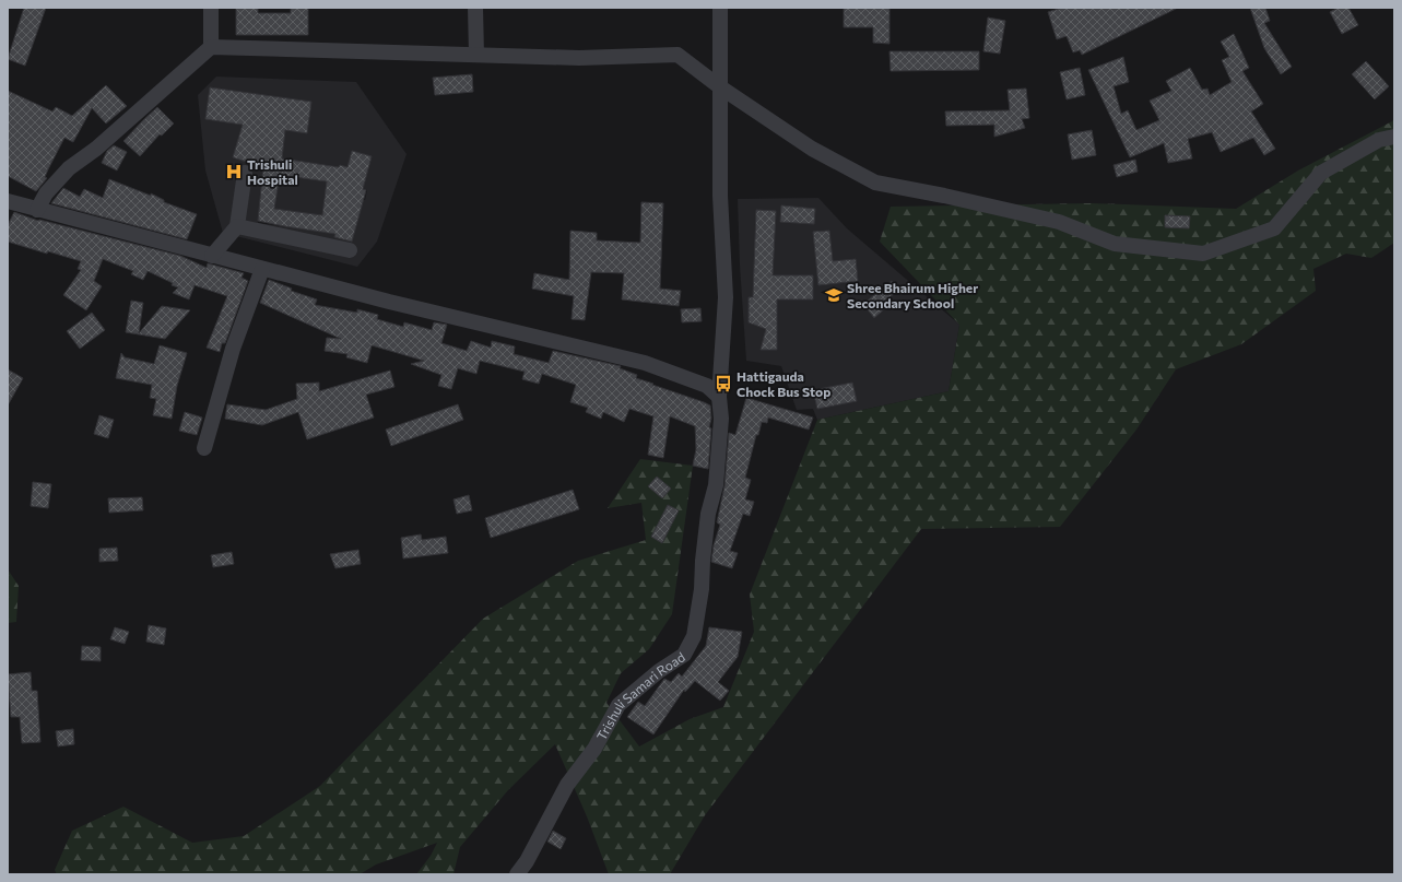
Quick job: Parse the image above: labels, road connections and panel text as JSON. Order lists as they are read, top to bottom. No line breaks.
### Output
{"streets":{"street":["Trishuli Samari Road"]},"places":{"hospital":["Trishuli Hospital"],"school or university":["Shree Bhairum Higher Secondary School"],"bus stop":["Hattigauda Chock Bus Stop"]}}
